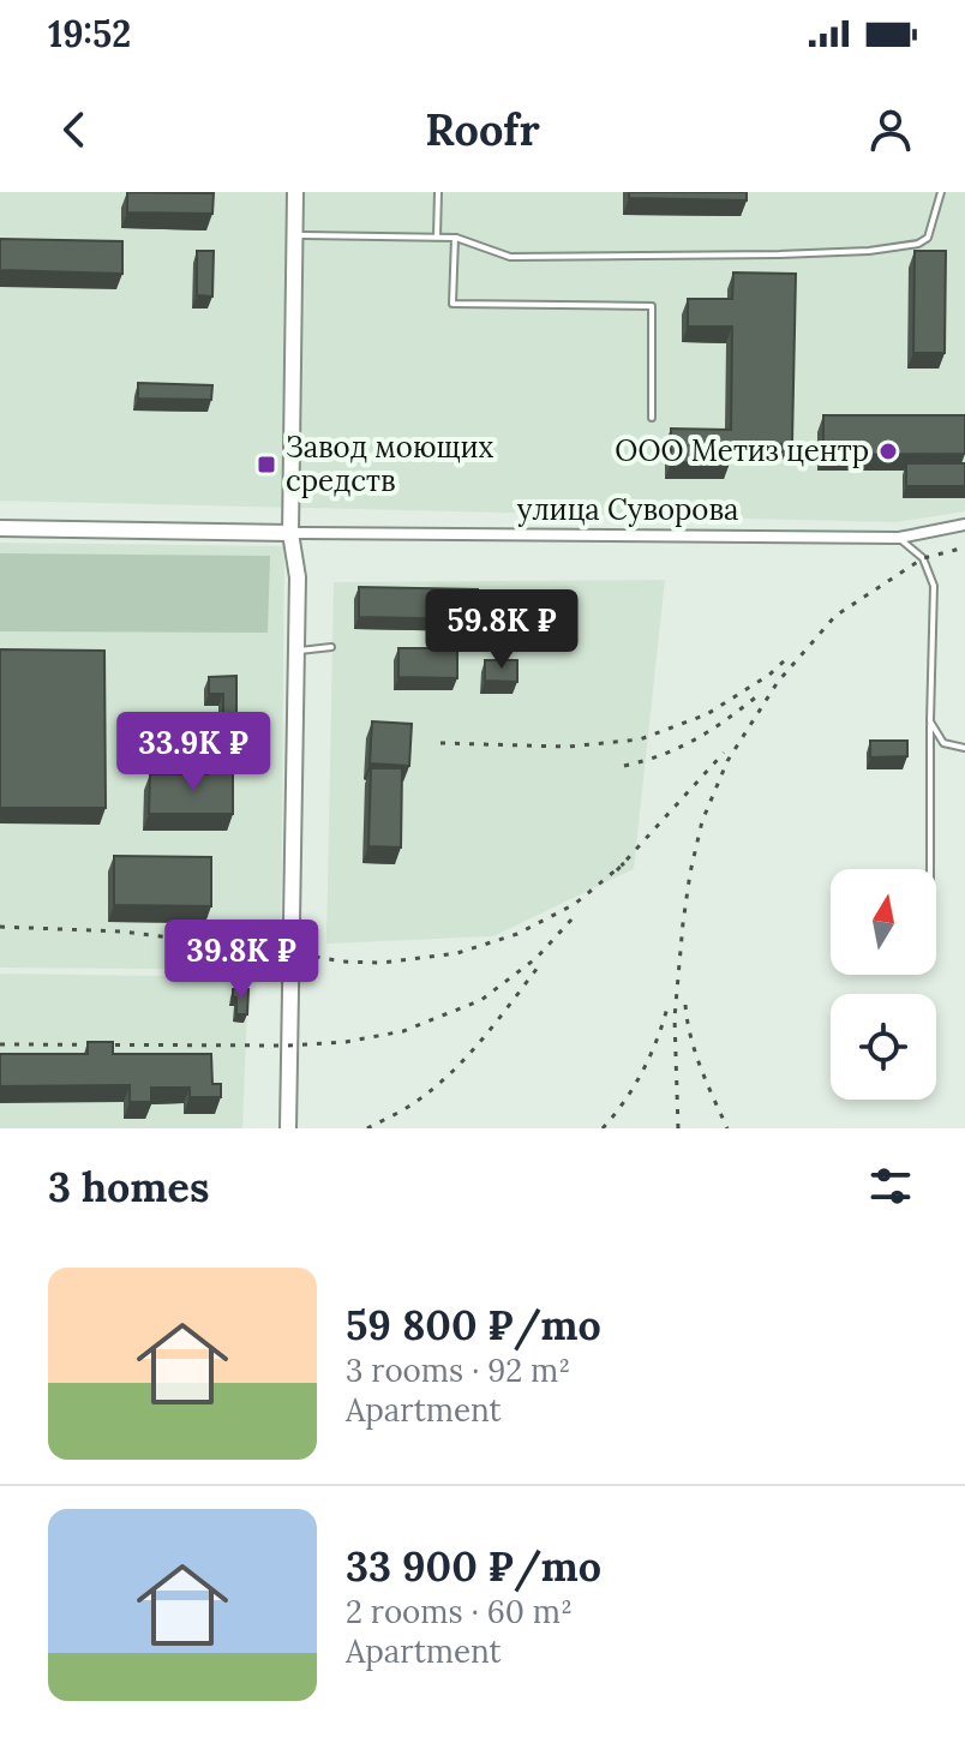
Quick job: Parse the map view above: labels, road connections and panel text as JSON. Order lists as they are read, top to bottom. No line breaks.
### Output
{"streets":{"street":["улица Суворова"]},"places":{"other":["ООО Метиз центр"],"transit":["Завод моющих средств"]},"north":"top","page":{"status":"19:52","header":"Roofr","price":["59.8K ₽","33.9K ₽","39.8K ₽"],"heading":"3 homes","list":[{"name":"59 800 ₽/mo","note":"3 rooms · 92 m² · Apartment"},{"name":"33 900 ₽/mo","note":"2 rooms · 60 m² · Apartment"}]}}
